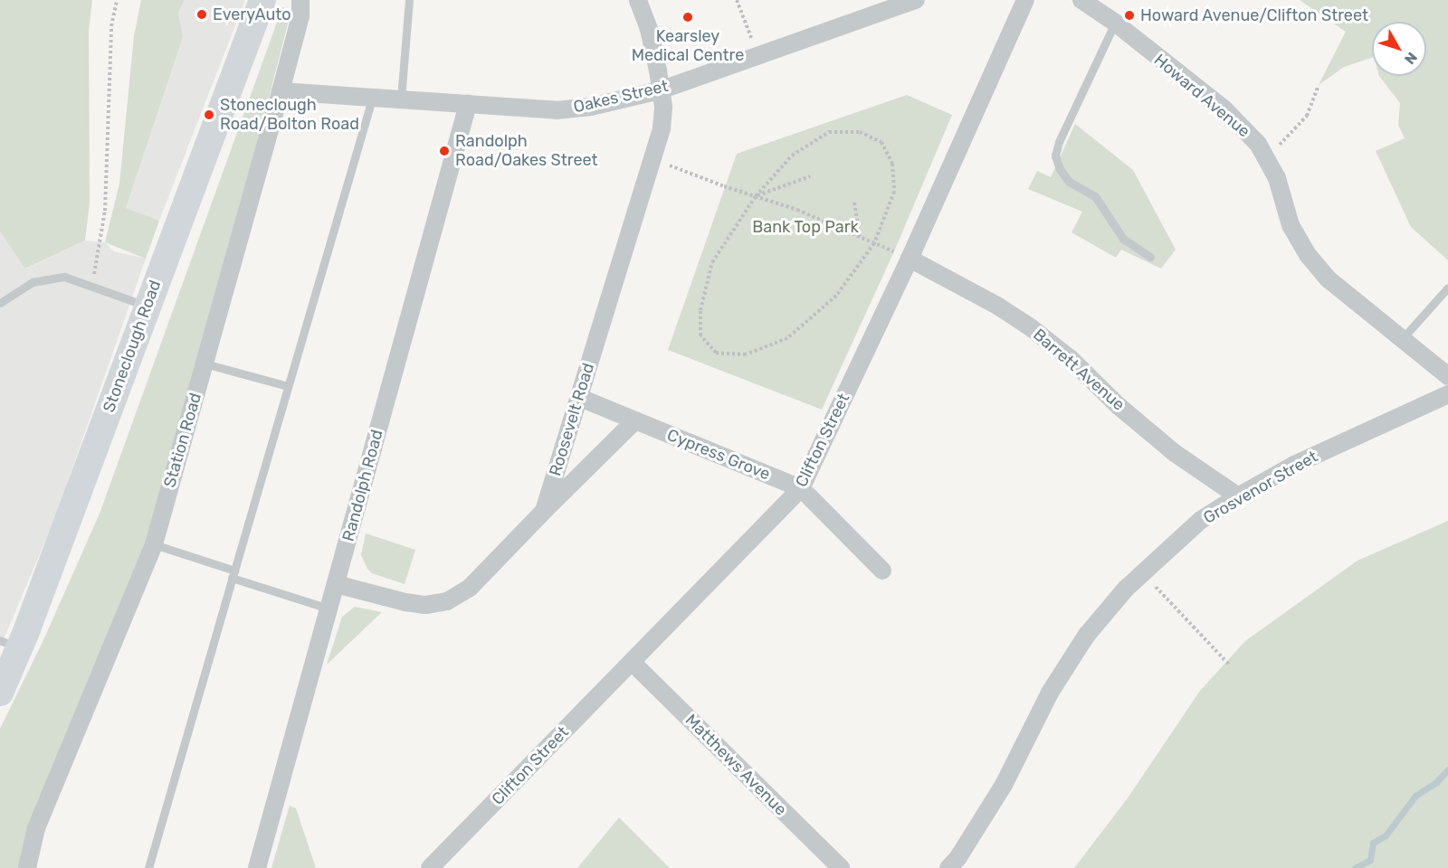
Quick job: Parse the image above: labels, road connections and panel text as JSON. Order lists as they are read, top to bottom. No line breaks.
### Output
{"streets":{"main road":["Stoneclough Road"],"street":["Howard Avenue","Oakes Street","Barrett Avenue","Roosevelt Road","Station Road","Clifton Street","Cypress Grove","Randolph Road","Grosvenor Street","Matthews Avenue"]},"crossings":[["Oakes Street","Roosevelt Road"],["Oakes Street","Station Road"],["Oakes Street","Randolph Road"],["Barrett Avenue","Clifton Street"],["Barrett Avenue","Grosvenor Street"],["Roosevelt Road","Cypress Grove"],["Roosevelt Road","Randolph Road"],["Clifton Street","Cypress Grove"],["Clifton Street","Matthews Avenue"]],"parks":["Bank Top Park"],"places":["EveryAuto","Howard Avenue/Clifton Street","Kearsley Medical Centre","Stoneclough Road/Bolton Road","Randolph Road/Oakes Street"],"north":"bottom right"}
